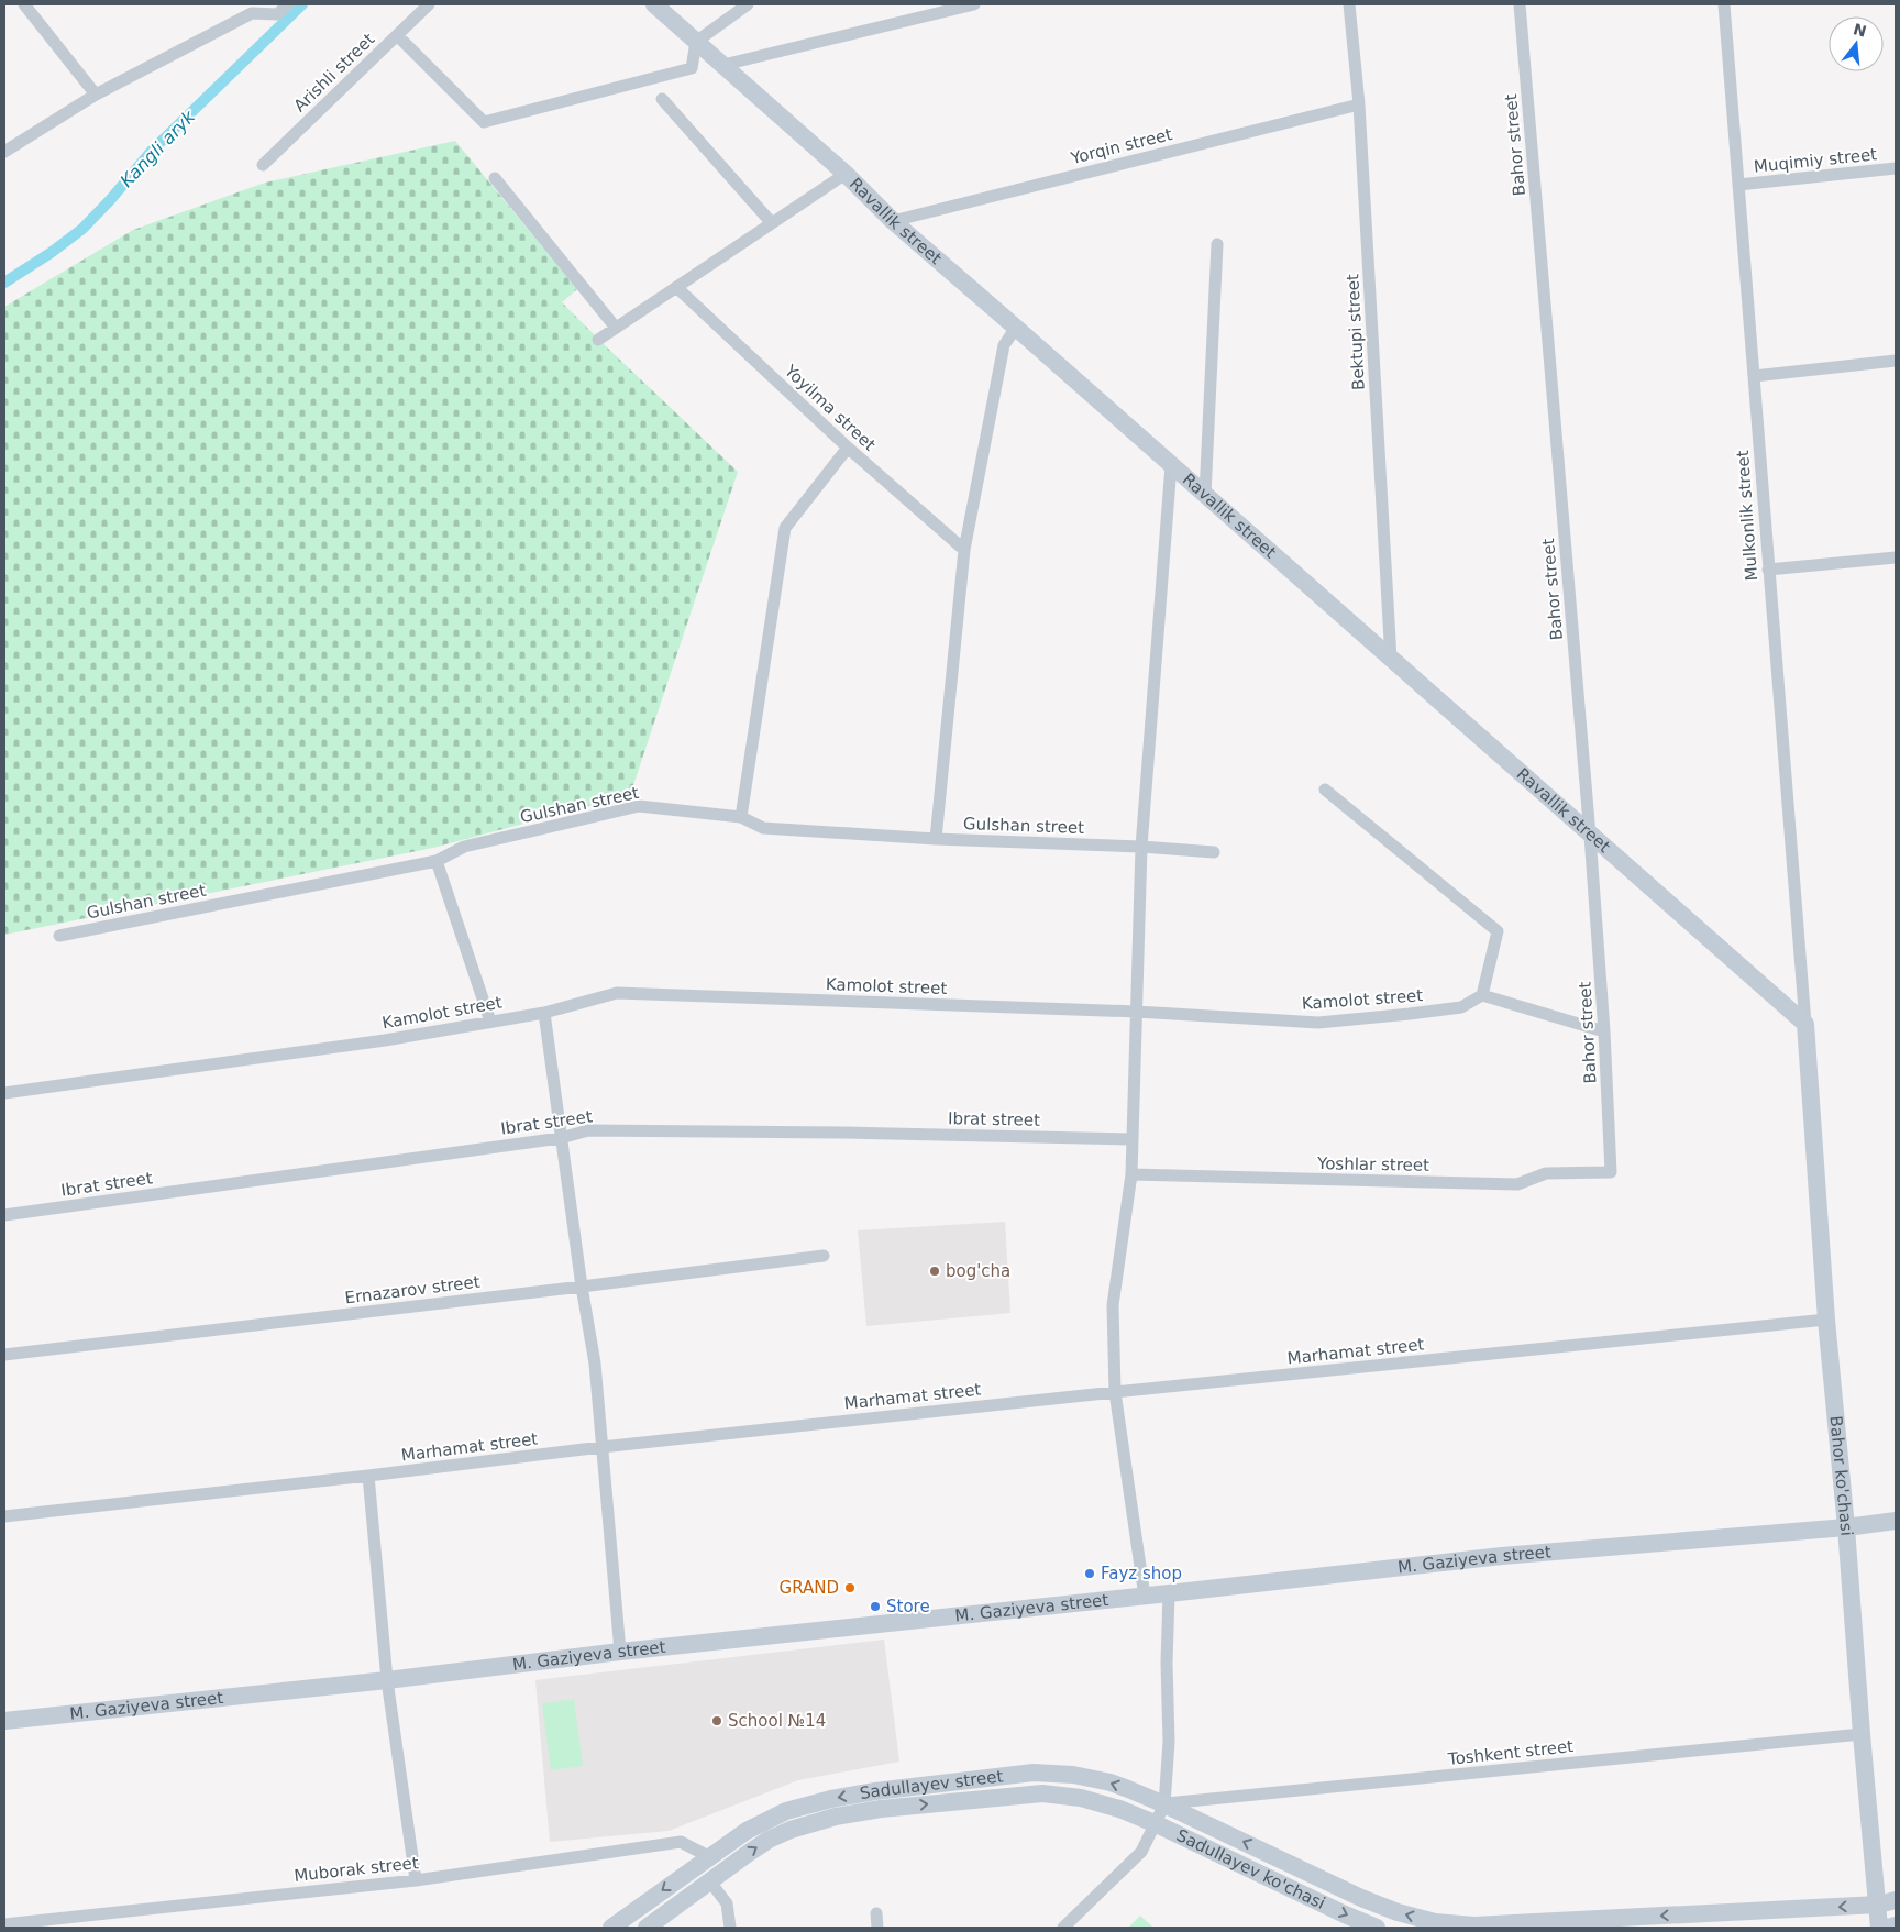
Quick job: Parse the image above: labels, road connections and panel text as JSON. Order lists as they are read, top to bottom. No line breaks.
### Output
{"streets":{"street":["Arishli street","Bahor street","Yorqin street","Muqimiy street","Ravallik street","Bektupi street","Yoyilma street","Mulkonlik street","Gulshan street","Kamolot street","Ibrat street","Yoshlar street","Ernazarov street","Marhamat street","Bahor ko'chasi","M. Gaziyeva street","Toshkent street","Sadullayev street","Muborak street","Sadullayev ko'chasi"]},"crossings":[["Bahor street","Ravallik street"],["Bahor street","Yoshlar street"],["Yorqin street","Ravallik street"],["Yorqin street","Bektupi street"],["Muqimiy street","Mulkonlik street"],["Ravallik street","Bektupi street"],["Ravallik street","Mulkonlik street"],["Ravallik street","Bahor ko'chasi"],["Mulkonlik street","Bahor ko'chasi"],["Marhamat street","Bahor ko'chasi"],["Bahor ko'chasi","M. Gaziyeva street"],["Bahor ko'chasi","Toshkent street"],["Bahor ko'chasi","Sadullayev street"],["Toshkent street","Sadullayev street"],["Sadullayev street","Muborak street"]],"one_way":["Sadullayev street","Sadullayev ko'chasi"],"water":["Kangli aryk"],"places":["bog'cha","Fayz shop","GRAND","Store","School №14"],"north":"top"}
